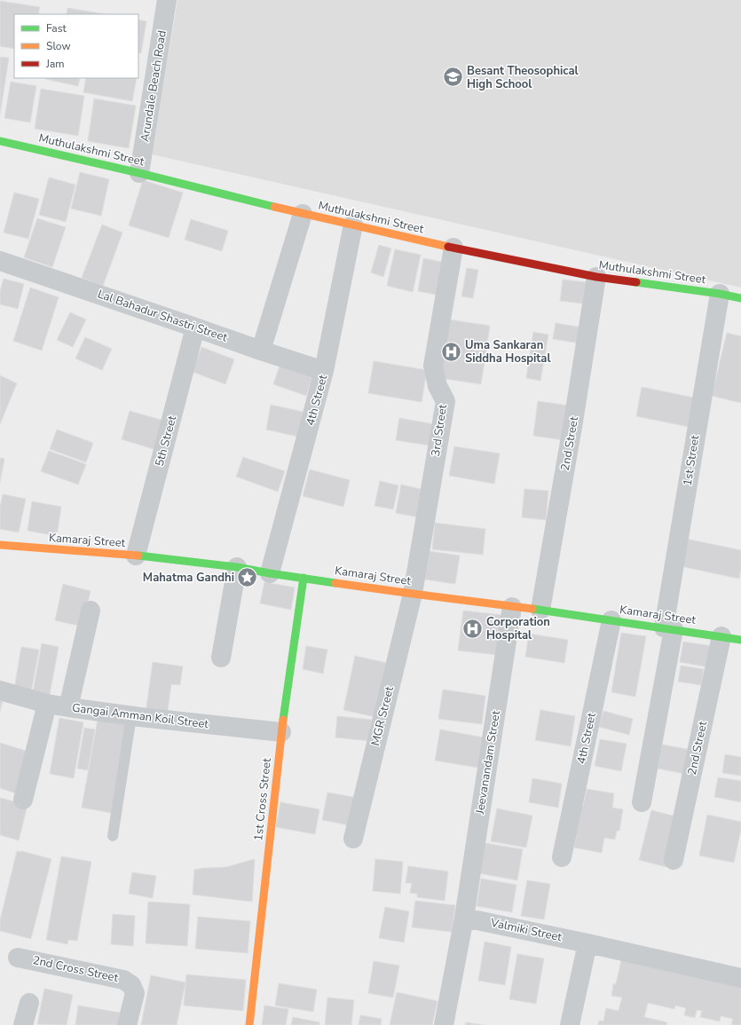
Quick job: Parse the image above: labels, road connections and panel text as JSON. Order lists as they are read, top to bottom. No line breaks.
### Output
{"streets":{"street":["Arundale Beach Road","Muthulakshmi Street","Lal Bahadur Shastri Street","4th Street","3rd Street","5th Street","2nd Street","1st Street","Kamaraj Street","Gangai Amman Koil Street","MGR Street","Jeevanandam Street","1st Cross Street","Valmiki Street","2nd Cross Street"]},"crossings":[["Arundale Beach Road","Muthulakshmi Street"],["Muthulakshmi Street","4th Street"],["Muthulakshmi Street","3rd Street"],["Muthulakshmi Street","2nd Street"],["Muthulakshmi Street","1st Street"],["Lal Bahadur Shastri Street","4th Street"],["Lal Bahadur Shastri Street","5th Street"],["4th Street","Kamaraj Street"],["3rd Street","Kamaraj Street"],["3rd Street","MGR Street"],["5th Street","Kamaraj Street"],["2nd Street","Kamaraj Street"],["1st Street","Kamaraj Street"],["Kamaraj Street","MGR Street"],["Kamaraj Street","Jeevanandam Street"],["Kamaraj Street","1st Cross Street"],["Gangai Amman Koil Street","1st Cross Street"],["Jeevanandam Street","Valmiki Street"]],"places":{"school or university":["Besant Theosophical High School"],"hospital":["Uma Sankaran Siddha Hospital","Corporation Hospital"],"place":["Mahatma Gandhi"]},"legend":["Fast","Slow","Jam"]}
